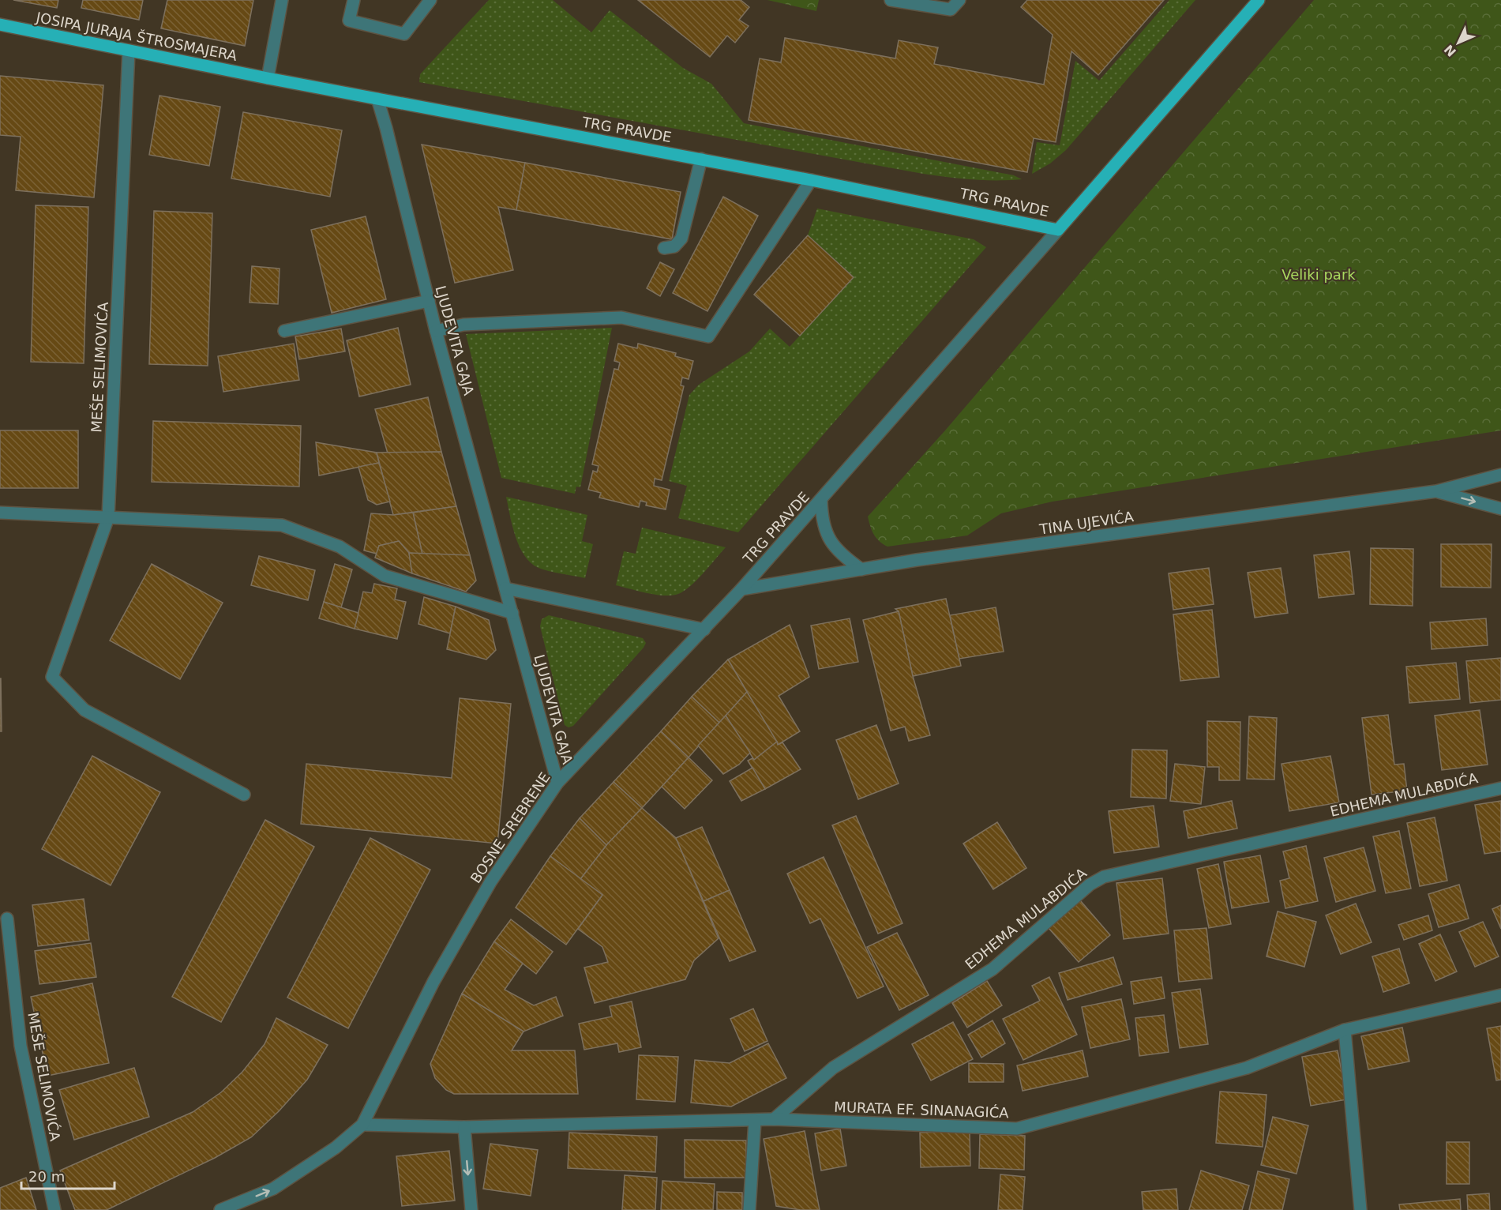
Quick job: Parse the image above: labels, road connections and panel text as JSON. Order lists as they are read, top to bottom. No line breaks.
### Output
{"streets":{"main road":["JOSIPA JURAJA ŠTROSMAJERA","TRG PRAVDE"],"street":["LJUDEVITA GAJA","MEŠE SELIMOVIĆA","TINA UJEVIĆA","EDHEMA MULABDIĆA","BOSNE SREBRENE","MURATA EF. SINANAGIĆA"]},"crossings":[["JOSIPA JURAJA ŠTROSMAJERA","TRG PRAVDE"],["JOSIPA JURAJA ŠTROSMAJERA","MEŠE SELIMOVIĆA"],["TRG PRAVDE","LJUDEVITA GAJA"],["TRG PRAVDE","TINA UJEVIĆA"],["TRG PRAVDE","BOSNE SREBRENE"],["LJUDEVITA GAJA","BOSNE SREBRENE"],["TINA UJEVIĆA","BOSNE SREBRENE"],["EDHEMA MULABDIĆA","MURATA EF. SINANAGIĆA"]],"parks":["Veliki park"],"scale_bar":"20 m","north":"bottom left"}
